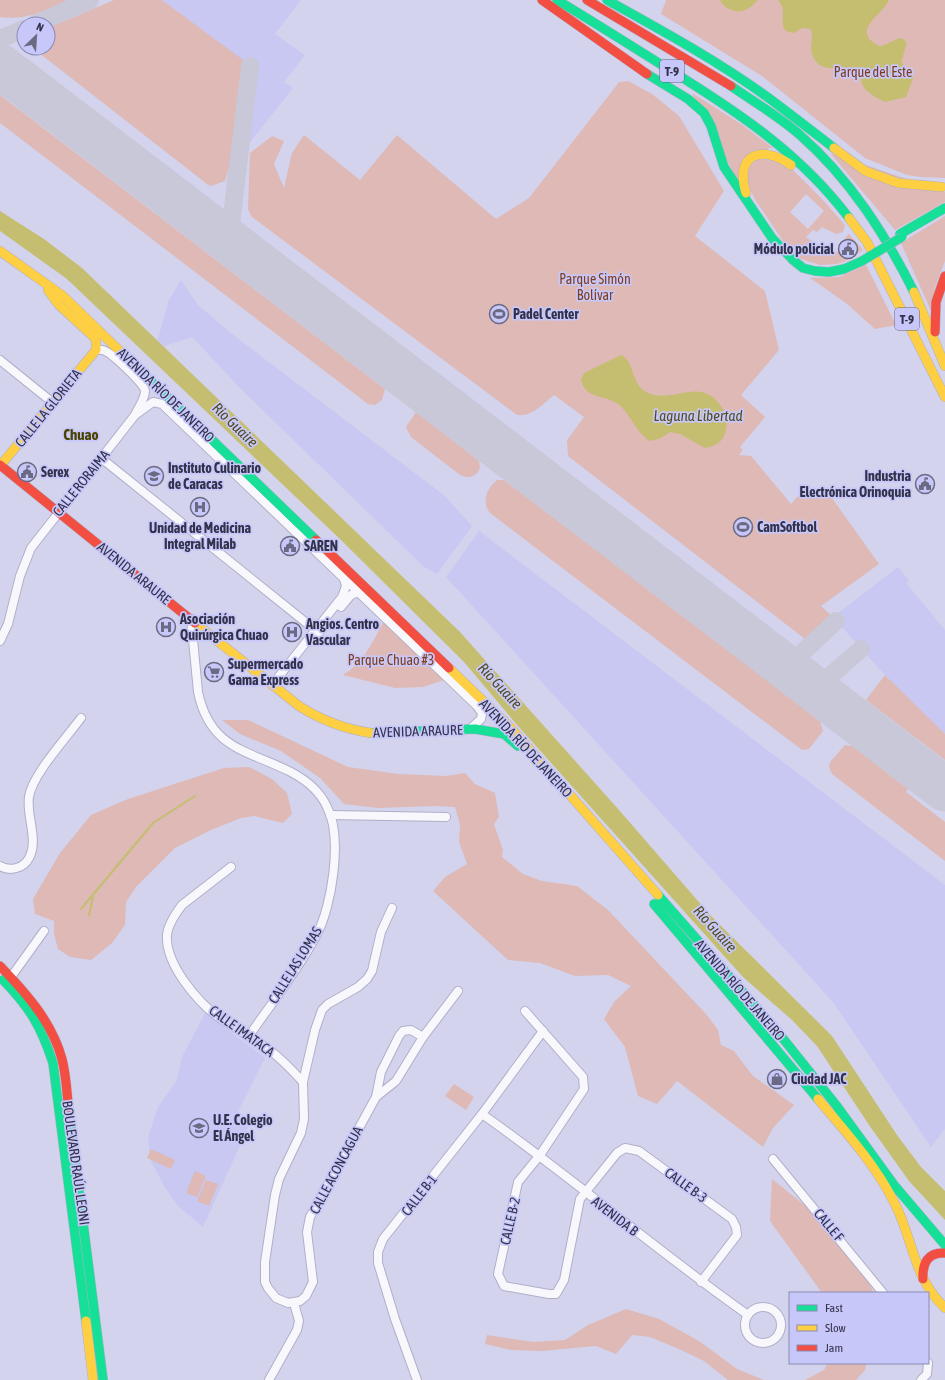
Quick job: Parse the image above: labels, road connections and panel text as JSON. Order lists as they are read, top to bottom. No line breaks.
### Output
{"streets":{"main road":["T-9","AVENIDA RÍO DE JANEIRO","CALLE LA GLORIETA","AVENIDA ARAURE","BOULEVARD RAÚL LEONI"],"street":["CALLE RORAIMA","CALLE LAS LOMAS","CALLE IMATACA","CALLE ACONCAGUA","CALLE B-3","CALLE B-1","AVENIDA B","CALLE B-2","CALLE F"]},"crossings":[["AVENIDA RÍO DE JANEIRO","CALLE LA GLORIETA"],["AVENIDA RÍO DE JANEIRO","CALLE RORAIMA"],["AVENIDA RÍO DE JANEIRO","AVENIDA ARAURE"],["CALLE LA GLORIETA","CALLE RORAIMA"],["CALLE LA GLORIETA","AVENIDA ARAURE"],["CALLE RORAIMA","AVENIDA ARAURE"],["AVENIDA ARAURE","CALLE LAS LOMAS"],["CALLE LAS LOMAS","CALLE IMATACA"],["CALLE B-3","AVENIDA B"],["CALLE B-3","CALLE B-2"],["CALLE B-1","AVENIDA B"],["CALLE B-1","CALLE B-2"],["AVENIDA B","CALLE B-2"]],"districts":["Chuao"],"water":["Laguna Libertad","Río Guaire"],"parks":["Parque del Este","Parque Simón Bolívar","Parque Chuao #3"],"places":{"public building":["Módulo policial","Serex","Industria Electrónica Orinoquia","SAREN"],"sports":["Padel Center","CamSoftbol"],"school or university":["Instituto Culinario de Caracas","U.E. Colegio El Ángel"],"hospital":["Unidad de Medicina Integral Milab","Asociación Quirúrgica Chuao","Angios. Centro Vascular"],"supermarket":["Supermercado Gama Express"],"shop":["Ciudad JAC"]},"legend":["Fast","Slow","Jam"],"north":"top right"}
